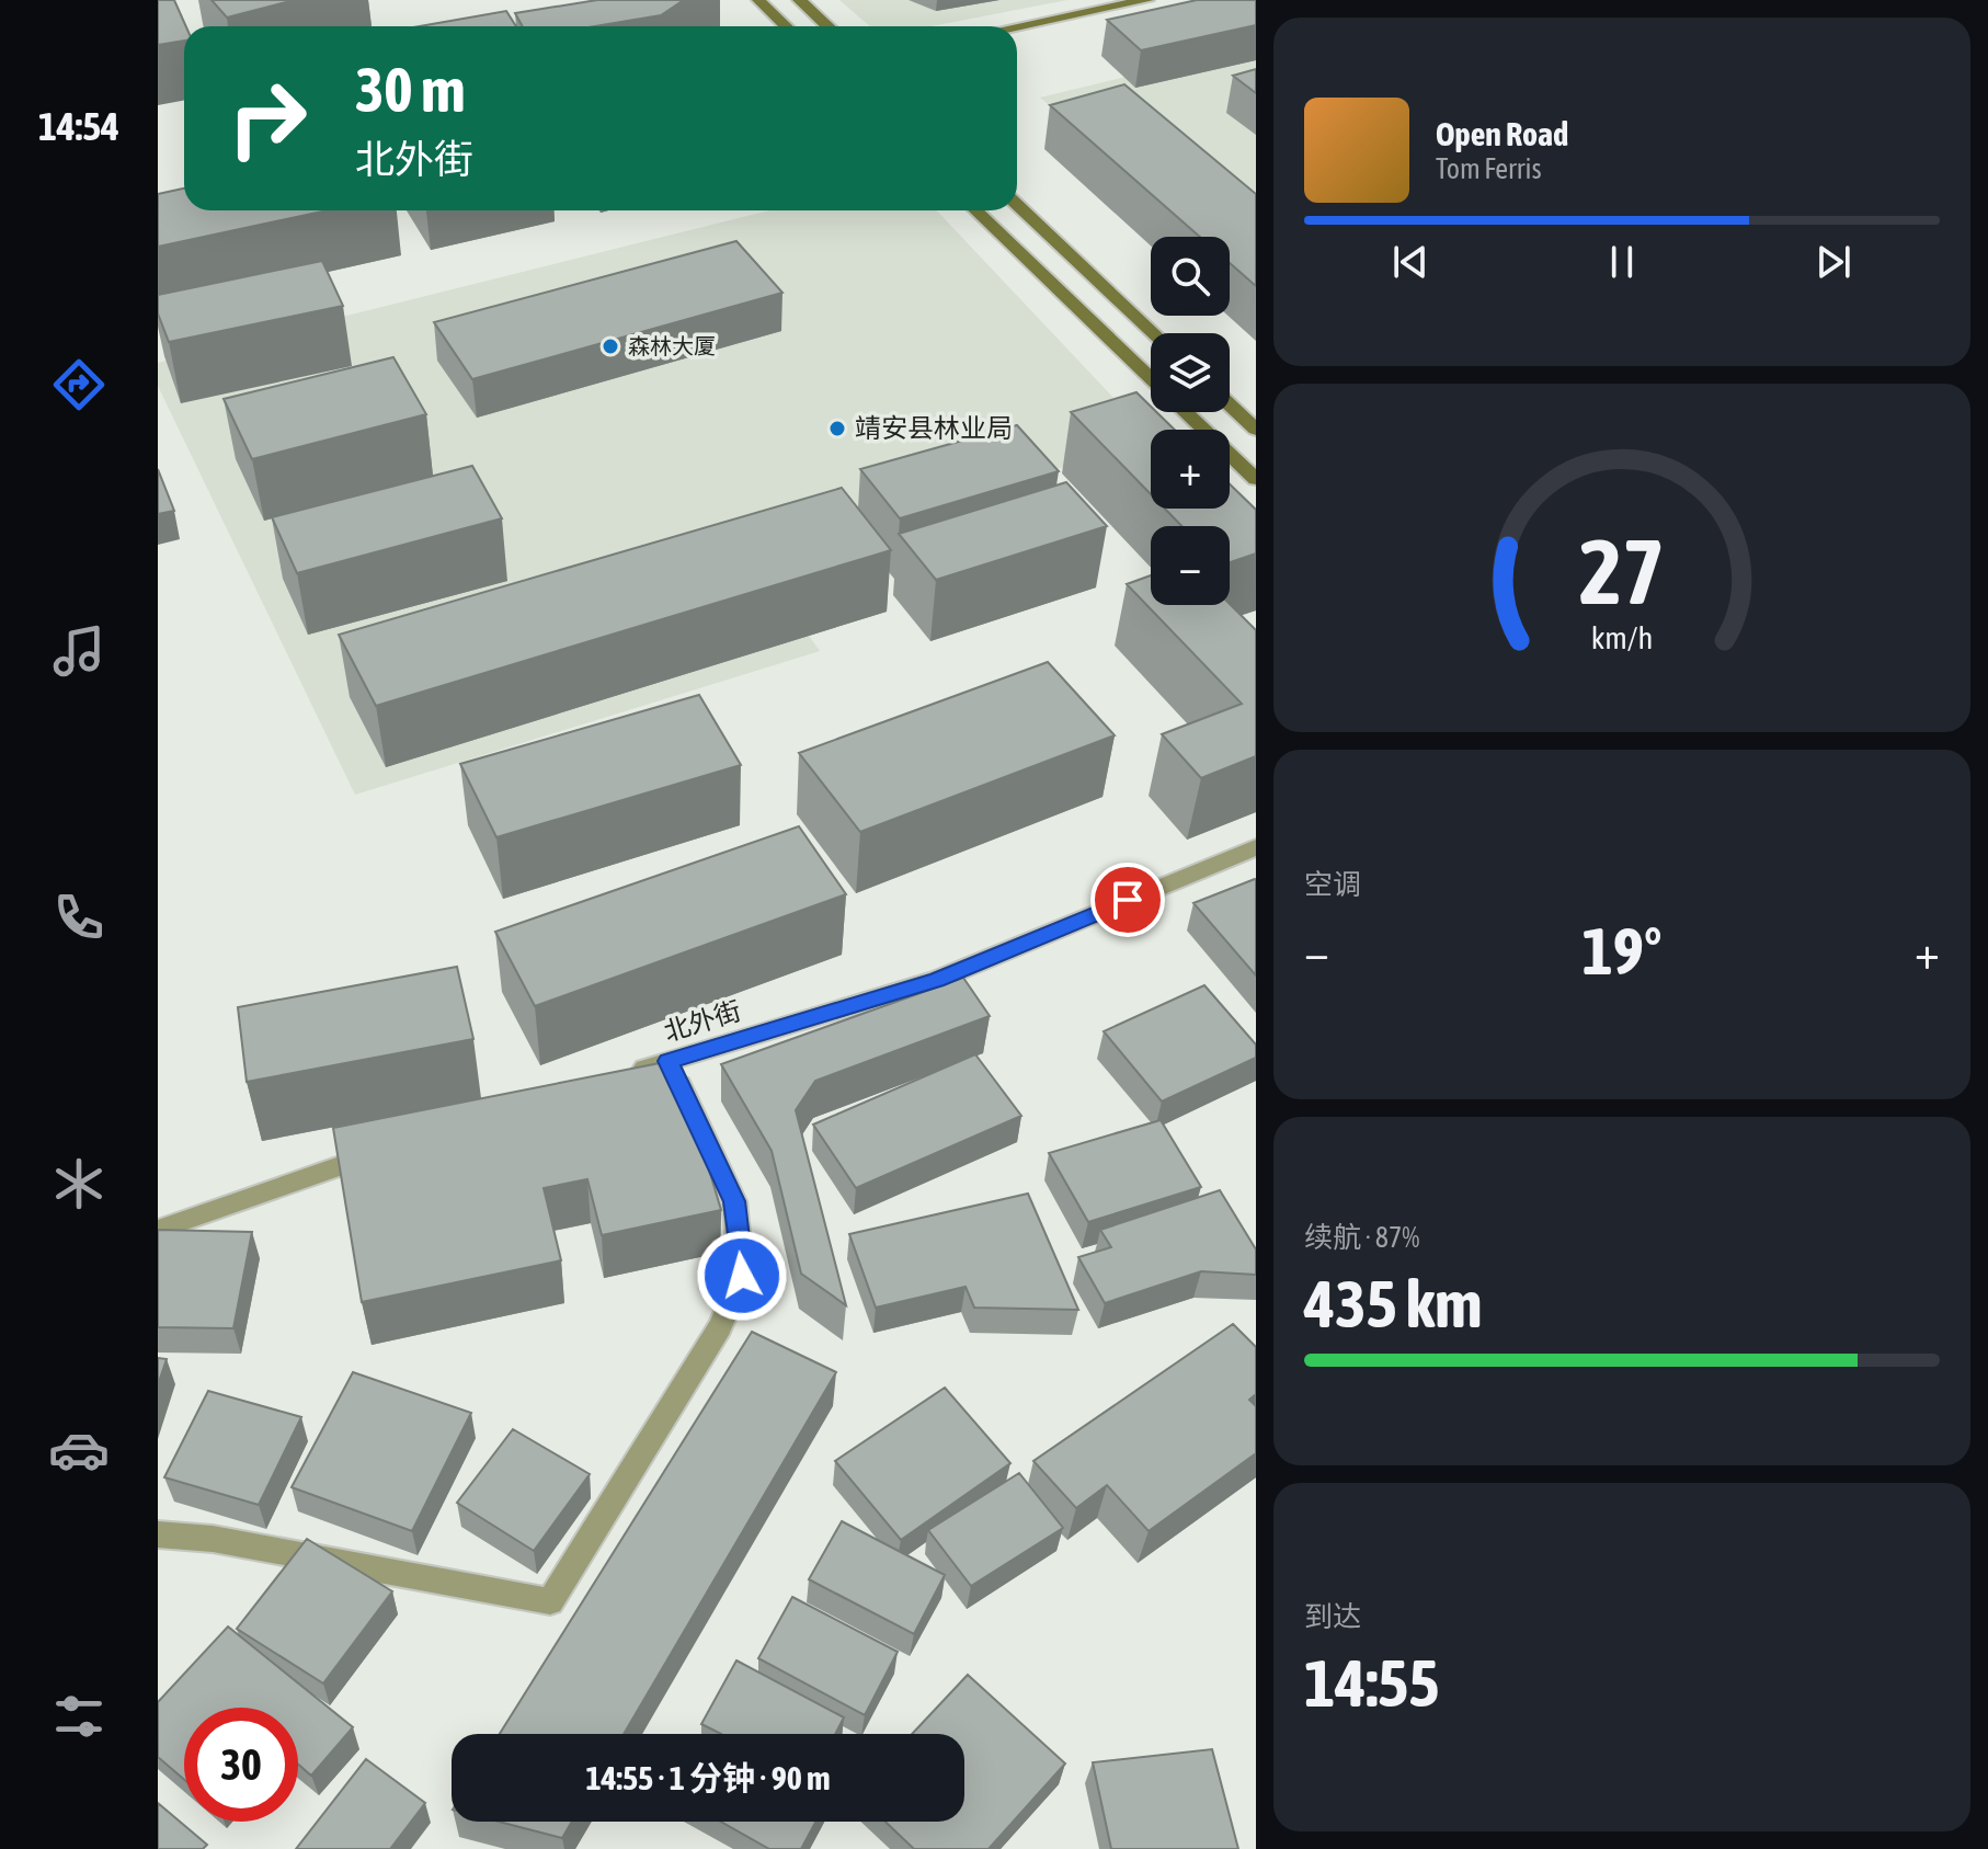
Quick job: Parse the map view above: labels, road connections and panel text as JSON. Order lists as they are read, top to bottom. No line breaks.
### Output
{"streets":{"street":["北外街"]},"places":["森林大厦","靖安县林业局"],"page":{"tabs":"14:54","turn":["30 m","北外街"],"song":["Open Road","Tom Ferris"],"map_buttons":["+","−"],"tile":["空调",["续航 · 87%","435 km"],["到达","14:55"]],"heat":["−","19°","+"],"limit":"30","trip":"14:55 · 1 分钟 · 90 m","gauge":["27","km/h"]}}
